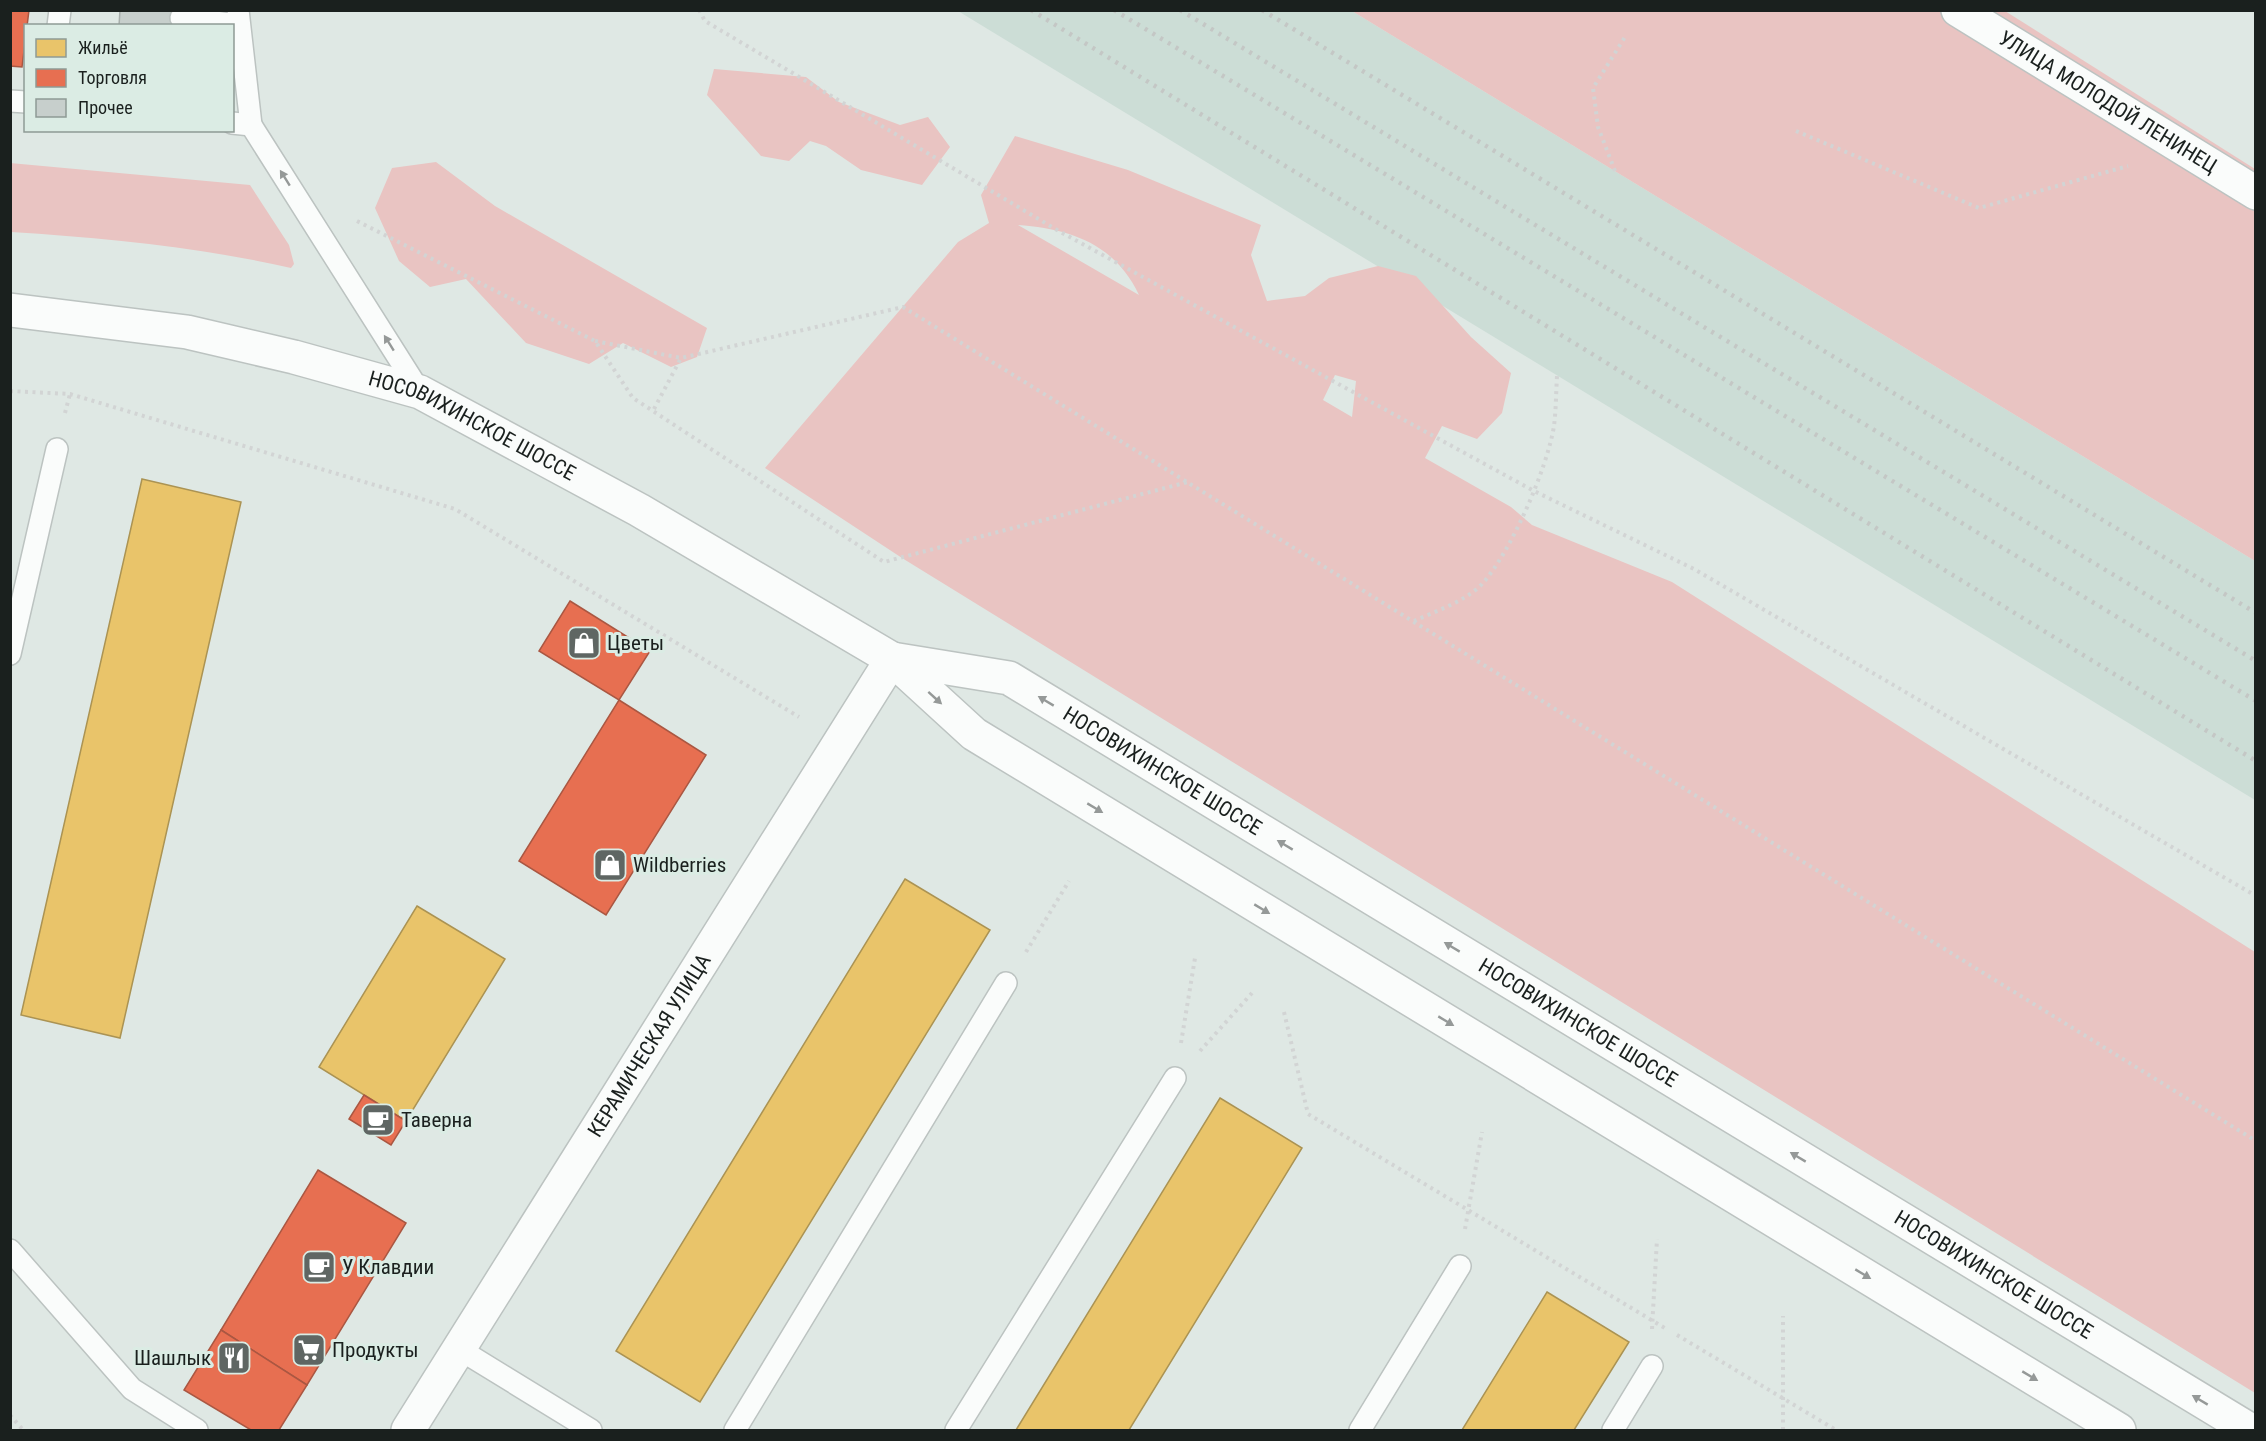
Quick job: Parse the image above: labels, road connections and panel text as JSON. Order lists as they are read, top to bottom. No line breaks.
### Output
{"streets":{"main road":["УЛИЦА МОЛОДОЙ ЛЕНИНЕЦ","НОСОВИХИНСКОЕ ШОССЕ","КЕРАМИЧЕСКАЯ УЛИЦА"]},"crossings":[["НОСОВИХИНСКОЕ ШОССЕ","КЕРАМИЧЕСКАЯ УЛИЦА"]],"places":{"shop":["Цветы","Wildberries"],"cafe":["Таверна","У Клавдии"],"supermarket":["Продукты"],"restaurant":["Шашлык"]},"legend":["Жильё","Торговля","Прочее"]}
